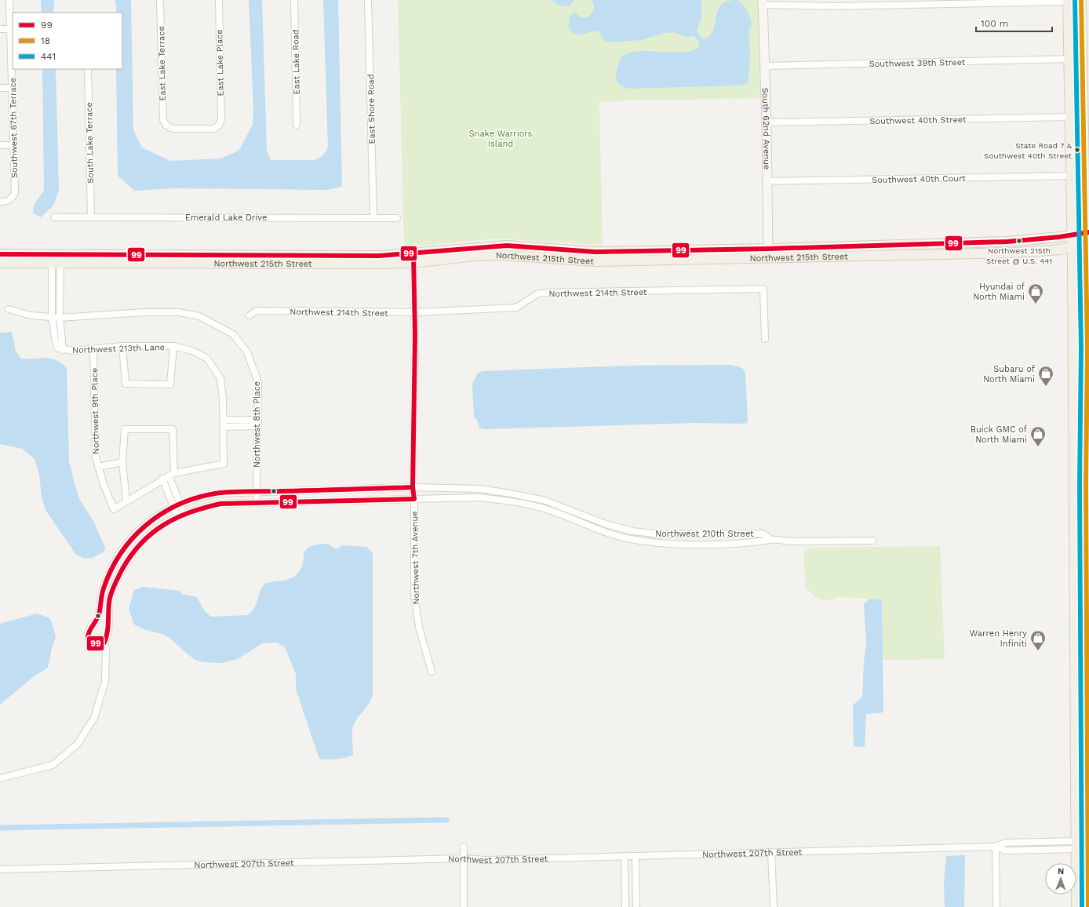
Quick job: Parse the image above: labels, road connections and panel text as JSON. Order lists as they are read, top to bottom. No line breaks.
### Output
{"streets":{"main road":["Northwest 215th Street"],"street":["East Lake Road","East Lake Place","Southwest 39th Street","East Lake Terrace","East Shore Road","Southwest 40th Street","Southwest 67th Terrace","South 62nd Avenue","South Lake Terrace","Southwest 40th Court","Emerald Lake Drive","Northwest 214th Street","Northwest 213th Lane","Northwest 9th Place","Northwest 8th Place","Northwest 210th Street","Northwest 7th Avenue","Northwest 207th Street"]},"crossings":[["East Lake Place","East Lake Terrace"],["Southwest 39th Street","South 62nd Avenue"],["East Shore Road","Emerald Lake Drive"],["Southwest 40th Street","South 62nd Avenue"],["South 62nd Avenue","Southwest 40th Court"],["South 62nd Avenue","Northwest 215th Street"],["South Lake Terrace","Emerald Lake Drive"],["Northwest 215th Street","Northwest 213th Lane"],["Northwest 215th Street","Northwest 7th Avenue"],["Northwest 214th Street","Northwest 7th Avenue"],["Northwest 213th Lane","Northwest 9th Place"],["Northwest 213th Lane","Northwest 8th Place"],["Northwest 8th Place","Northwest 210th Street"],["Northwest 210th Street","Northwest 7th Avenue"]],"parks":["Snake Warriors Island"],"places":{"other":["State Road 7 & Southwest 40th Street","Northwest 215th Street @ U.S. 441"],"shop":["Hyundai of North Miami","Subaru of North Miami","Buick GMC of North Miami","Warren Henry Infiniti"]},"lines":["transit line 18","transit line 441","transit line 99"],"legend":["99","18","441"],"scale_bar":"100 m","north":"top"}
